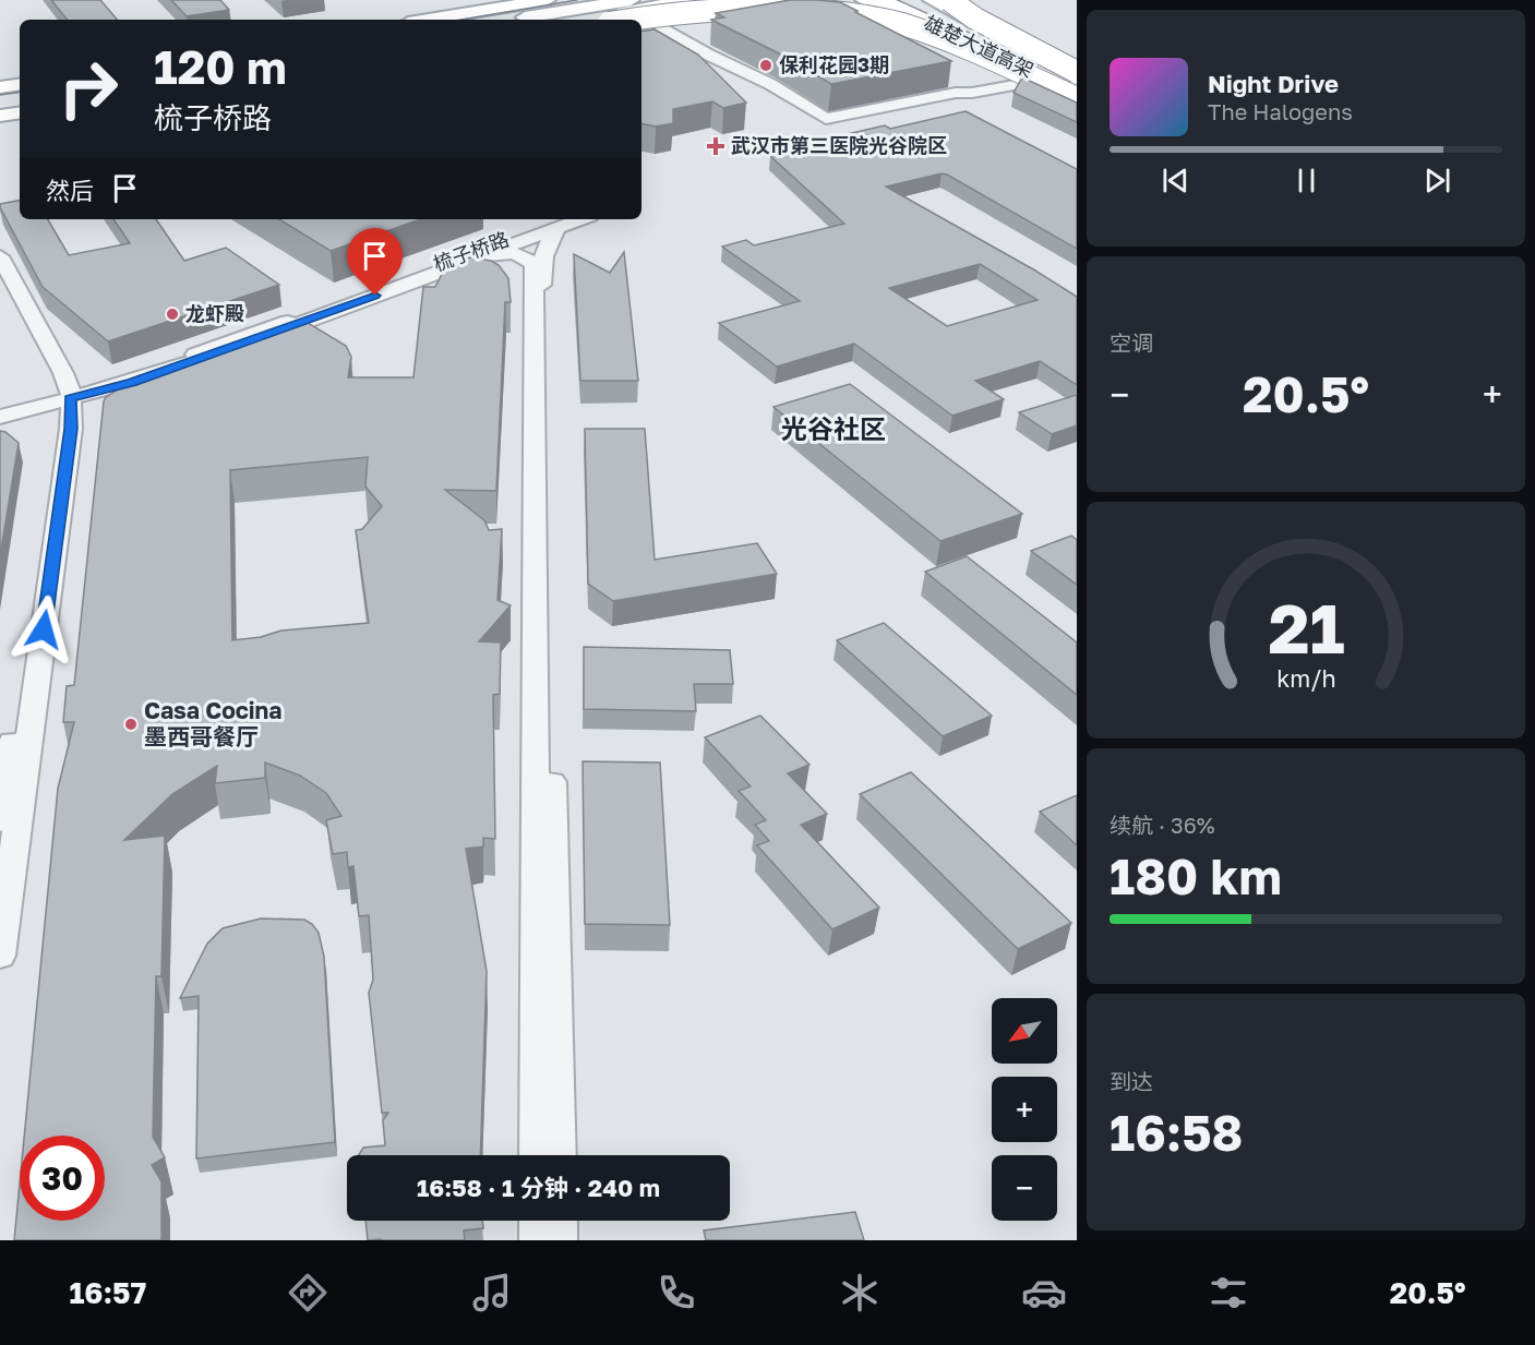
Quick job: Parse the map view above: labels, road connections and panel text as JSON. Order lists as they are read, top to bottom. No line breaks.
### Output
{"streets":{"highway":["雄楚大道高架"],"street":["梳子桥路"]},"districts":["光谷社区"],"places":{"other":["保利花园3期","龙虾殿","Casa Cocina 墨西哥餐厅"],"health":["武汉市第三医院光谷院区"]},"north":"bottom left","page":{"turn":["120 m","梳子桥路"],"song":["Night Drive","The Halogens"],"then":"然后","tile":["空调",["续航 · 36%","180 km"],["到达","16:58"]],"heat":["−","20.5°","+"],"map_buttons":["+","−"],"limit":"30","trip":"16:58 · 1 分钟 · 240 m","tabs":["16:57","20.5°"],"gauge":["21","km/h"]}}
